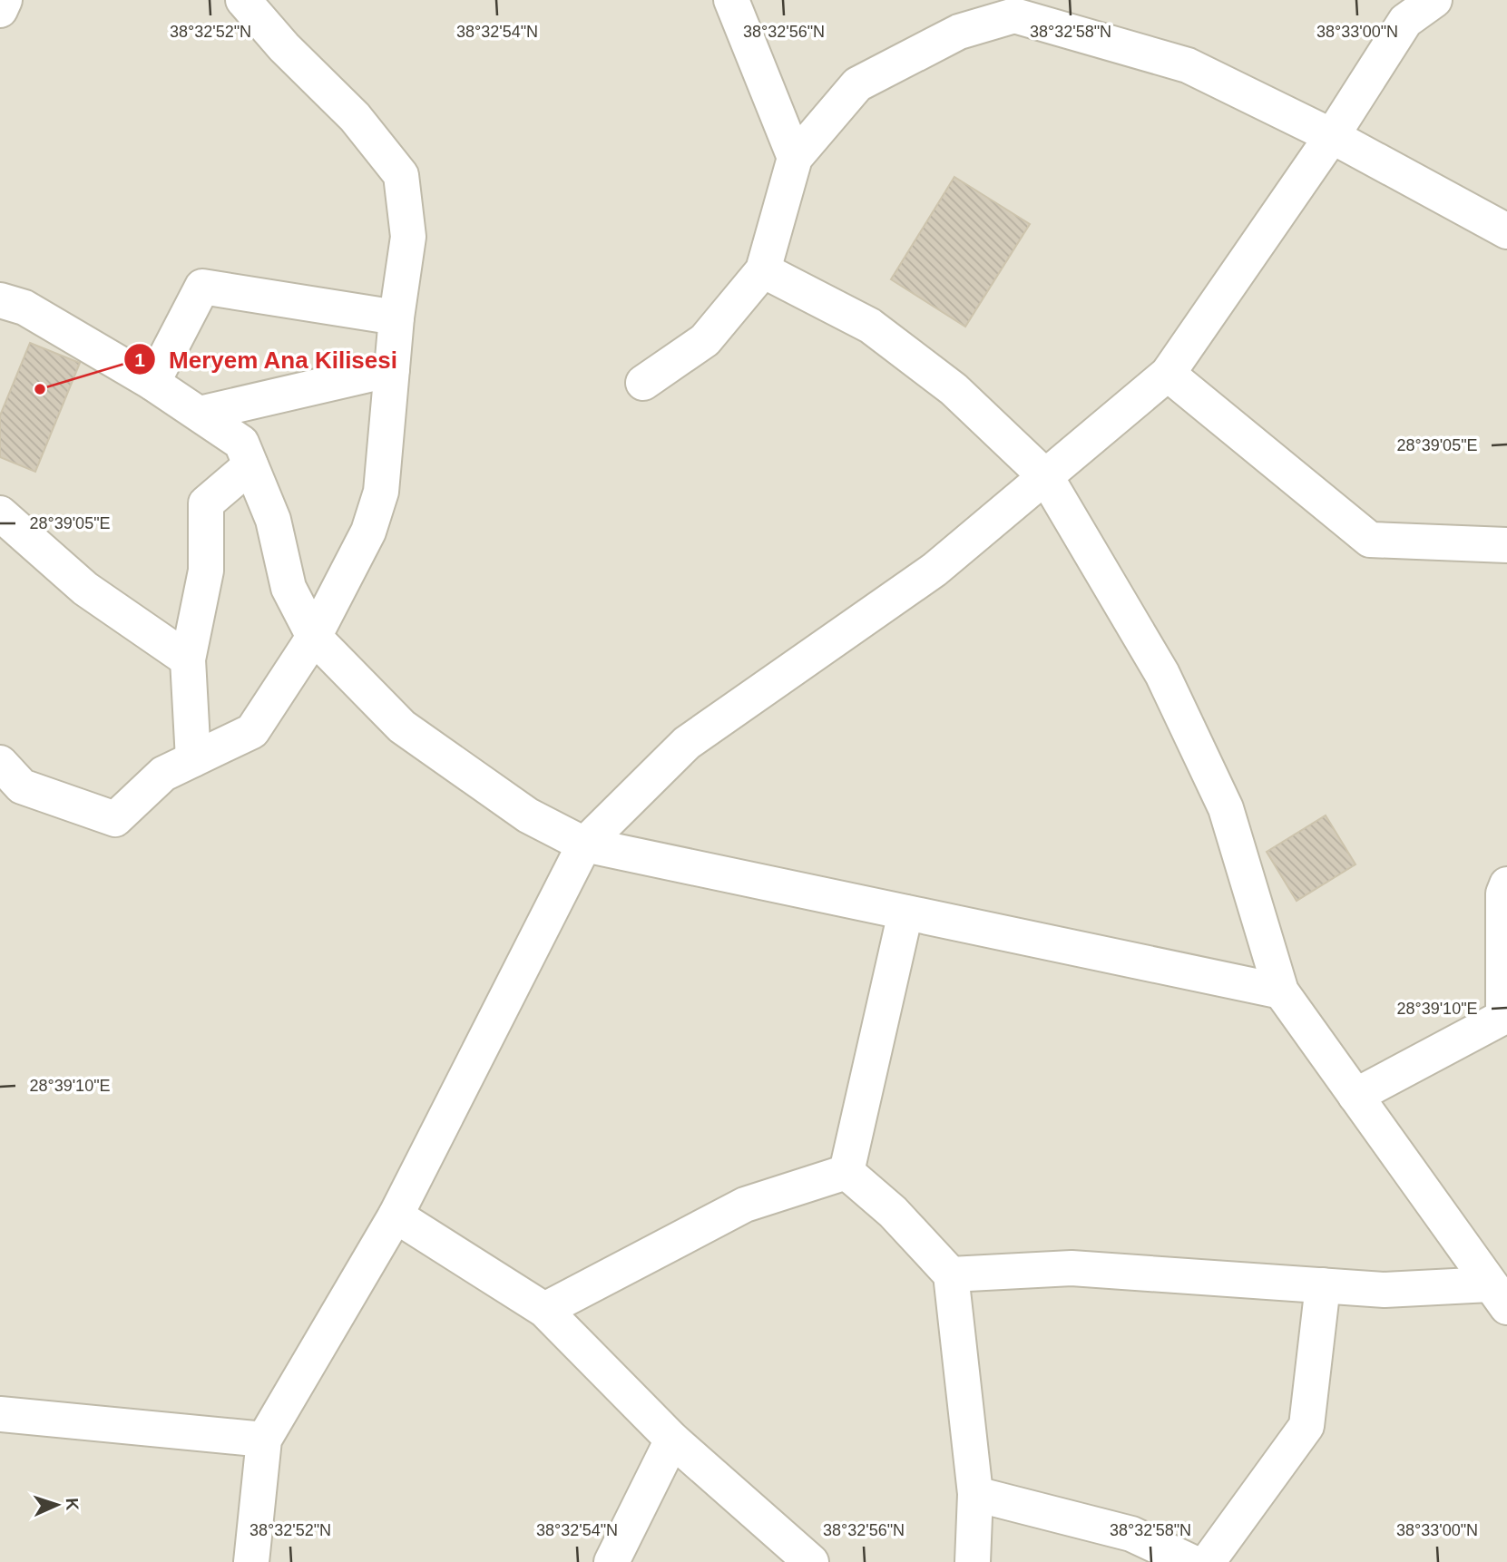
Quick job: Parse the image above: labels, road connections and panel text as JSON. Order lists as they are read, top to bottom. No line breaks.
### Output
{"places":["Meryem Ana Kilisesi"],"north":"right","coordinates":["38°32'52\"N","38°32'54\"N","38°32'56\"N","38°32'58\"N","38°33'00\"N","28°39'05\"E","28°39'10\"E"]}
